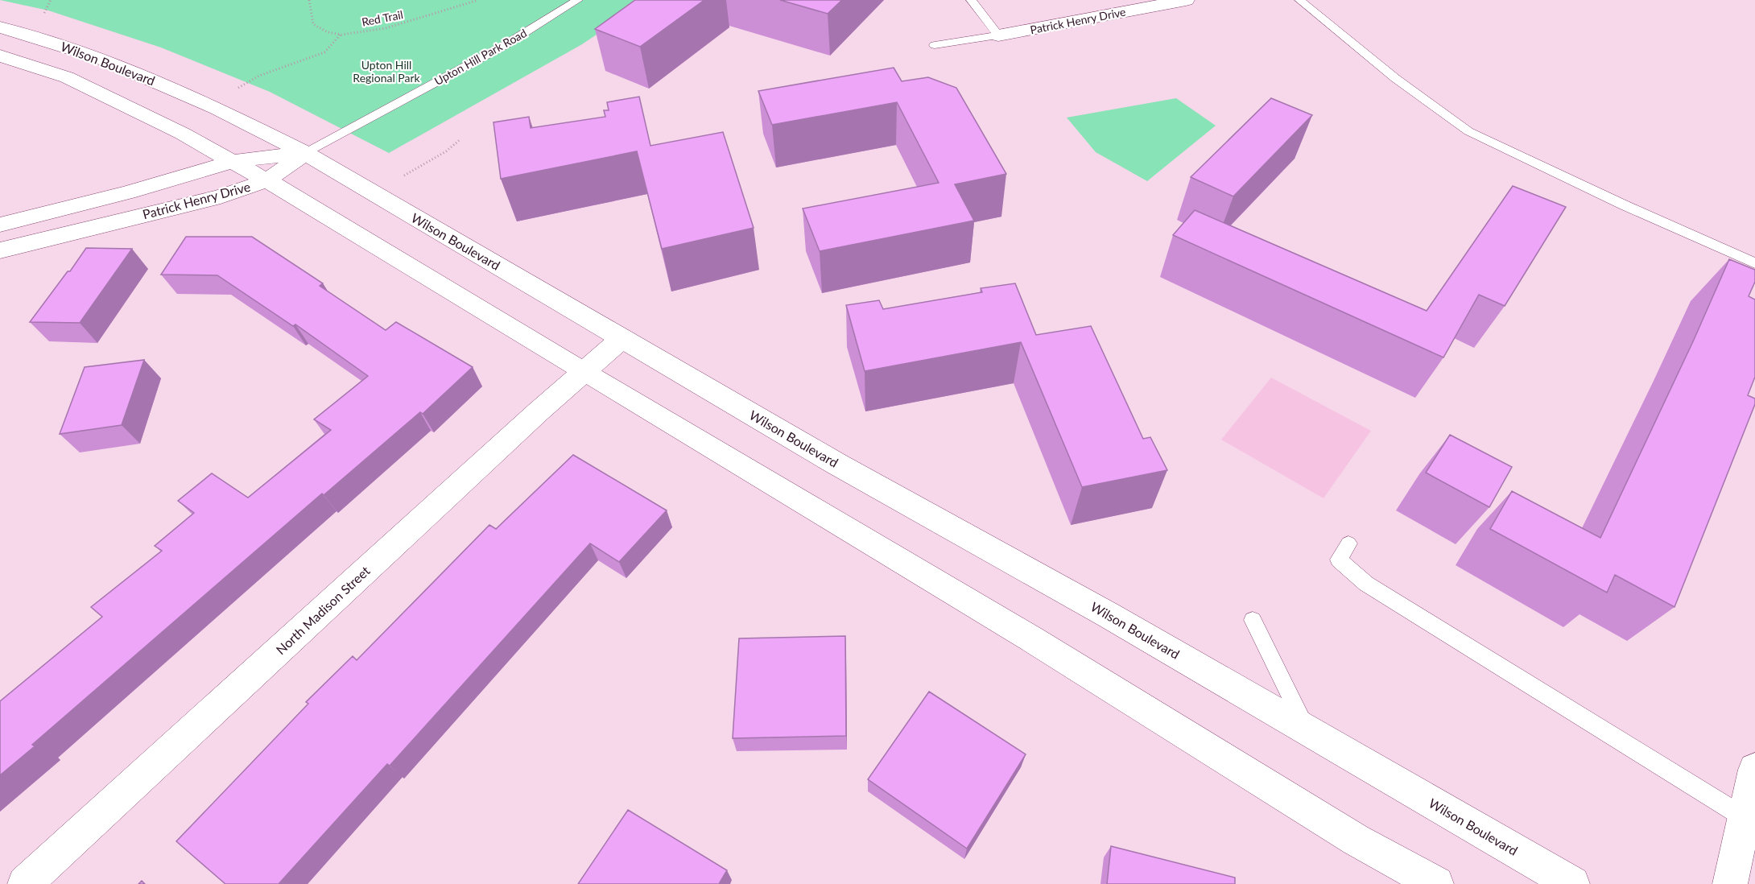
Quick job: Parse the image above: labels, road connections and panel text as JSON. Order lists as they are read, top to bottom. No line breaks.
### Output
{"streets":{"main road":["Patrick Henry Drive","Wilson Boulevard","North Madison Street"],"lane":["Upton Hill Park Road"],"path":["Red Trail"]},"crossings":[["Patrick Henry Drive","Upton Hill Park Road"],["Patrick Henry Drive","Wilson Boulevard"],["Upton Hill Park Road","Wilson Boulevard"],["Wilson Boulevard","North Madison Street"]],"parks":["Upton Hill Regional Park"]}
